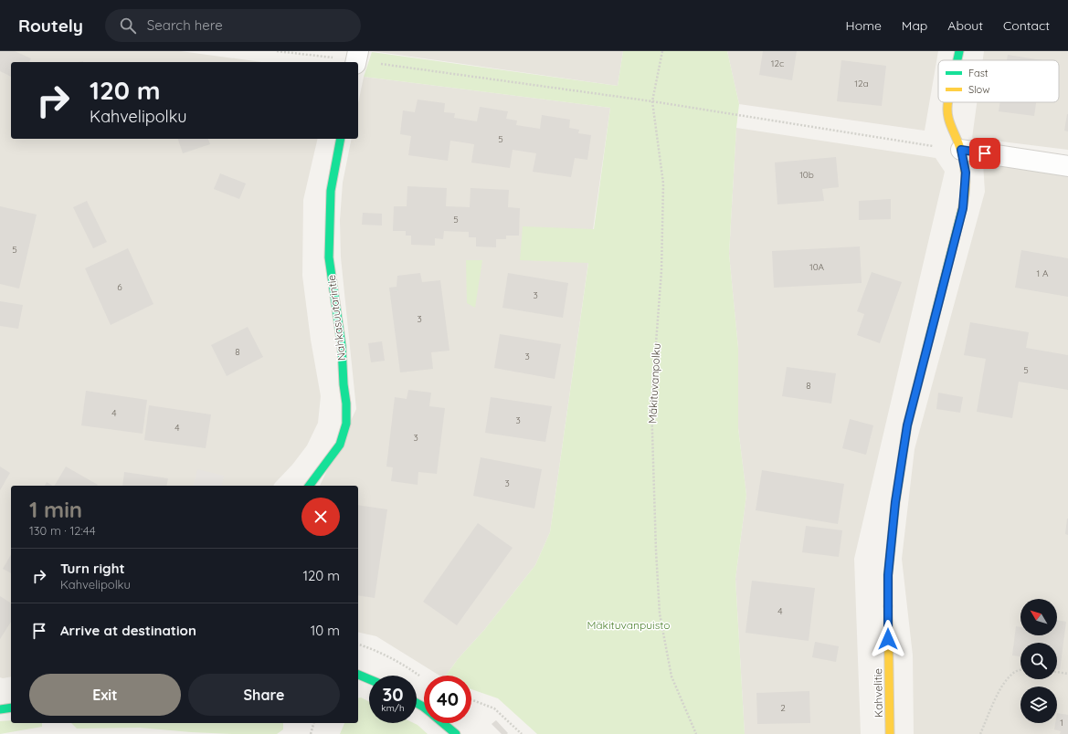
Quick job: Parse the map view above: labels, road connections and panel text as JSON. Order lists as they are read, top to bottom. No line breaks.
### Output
{"streets":{"street":["Nahkasuutarintie","Kahvelitie"],"path":["Mäkituvanpolku"]},"parks":["Mäkituvanpuisto"],"house_numbers":["12c","12a","5","10b","5","5","10A","1 A","6","3","3","8","3","5","8","4","3","4","3","3","4","2","1"],"legend":["Fast","Slow"],"north":"top left","page":{"header":"Routely","search":"Search here","nav":["Home","Map","About","Contact"],"turn":["120 m","Kahvelipolku"],"heading":["1 min","130 m · 12:44"],"list":[{"name":"Turn right","note":"Kahvelipolku","value":"120 m"},{"name":"Arrive at destination","value":"10 m"}],"buttons":["Exit","Share"],"speed":"30 km/h","limit":"40"}}
